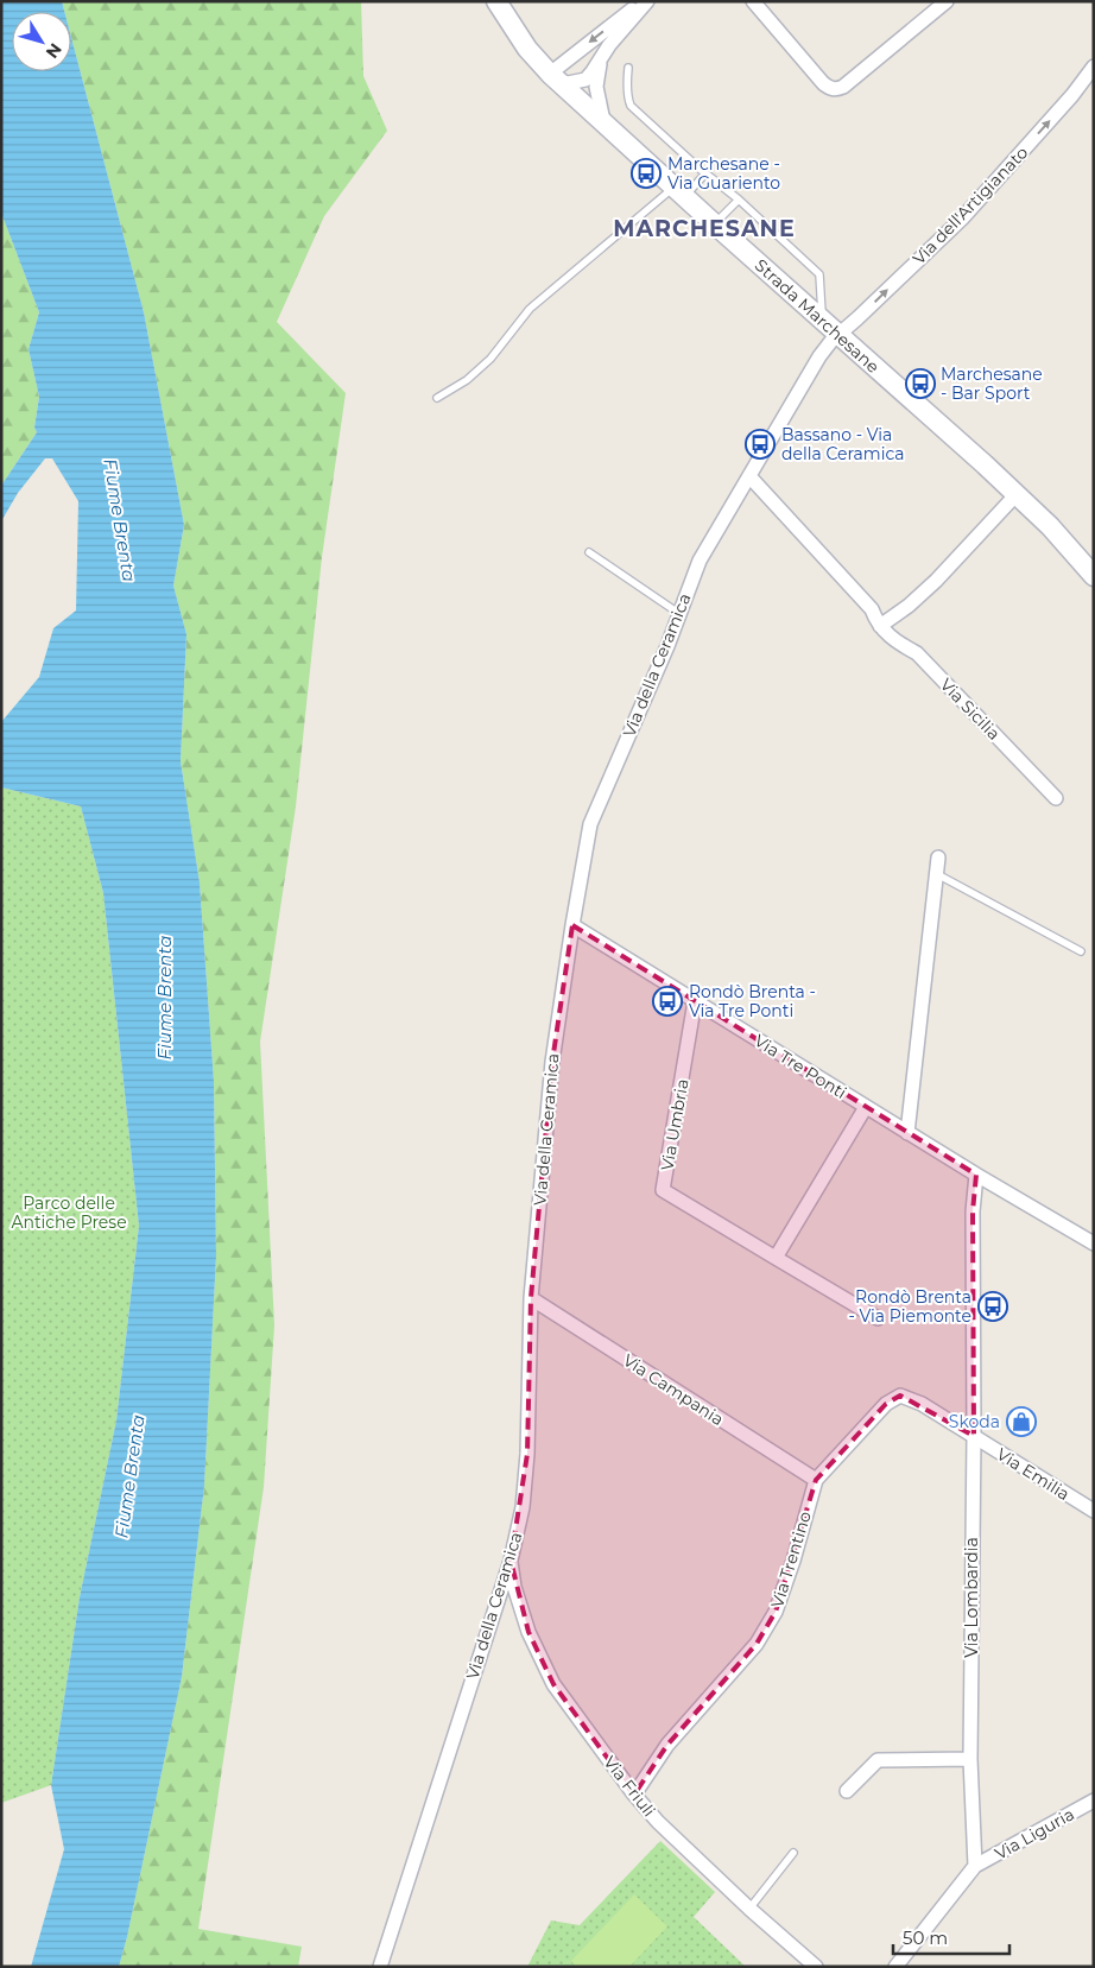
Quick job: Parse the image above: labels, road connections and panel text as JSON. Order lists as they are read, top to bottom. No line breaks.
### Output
{"streets":{"main road":["Strada Marchesane"],"street":["Via dell'Artigianato","Via della Ceramica","Via Sicilia","Via Tre Ponti","Via Umbria","Via Campania","Via Emilia","Via Trentino","Via Lombardia","Via Friuli","Via Liguria"]},"crossings":[["Via dell'Artigianato","Strada Marchesane"],["Via dell'Artigianato","Via della Ceramica"],["Strada Marchesane","Via della Ceramica"],["Via della Ceramica","Via Sicilia"],["Via della Ceramica","Via Tre Ponti"],["Via della Ceramica","Via Campania"],["Via della Ceramica","Via Friuli"],["Via Tre Ponti","Via Umbria"],["Via Tre Ponti","Via Lombardia"],["Via Campania","Via Trentino"],["Via Emilia","Via Trentino"],["Via Emilia","Via Lombardia"],["Via Trentino","Via Lombardia"],["Via Trentino","Via Friuli"],["Via Lombardia","Via Liguria"]],"one_way":["Via dell'Artigianato"],"districts":["MARCHESANE"],"water":["Fiume Brenta"],"parks":["Parco delle Antiche Prese"],"places":{"bus stop":["Marchesane - Via Guariento","Marchesane - Bar Sport","Bassano - Via della Ceramica","Rondò Brenta - Via Tre Ponti","Rondò Brenta - Via Piemonte"],"shop":["Skoda"]},"scale_bar":"50 m","north":"bottom right"}
